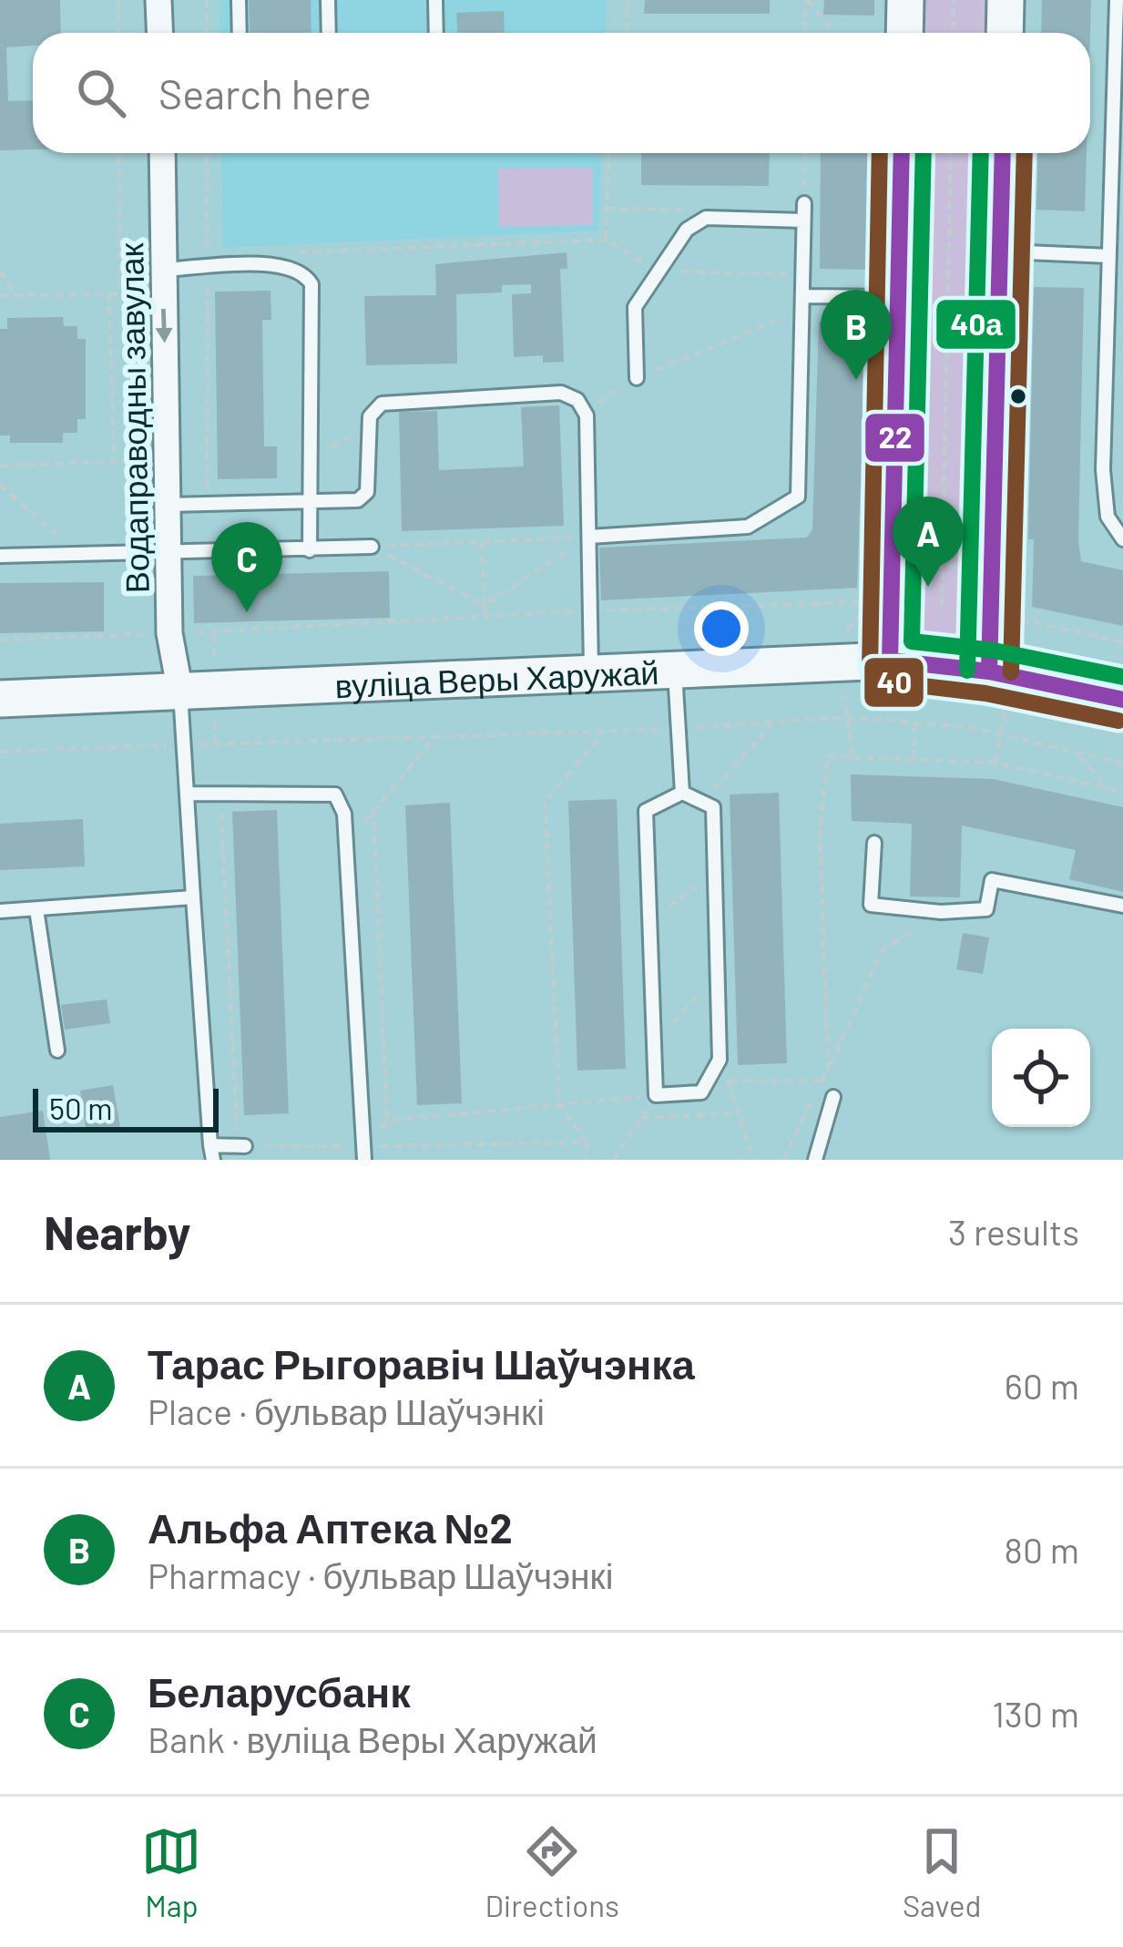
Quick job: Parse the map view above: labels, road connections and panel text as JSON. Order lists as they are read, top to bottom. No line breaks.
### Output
{"streets":{"main road":["вуліца Веры Харужай"],"street":["Водаправодны завулак"]},"crossings":[["Водаправодны завулак","вуліца Веры Харужай"]],"lines":["transit line 22","transit line 40","transit line 40а"],"scale_bar":"50 m","page":{"search":"Search here","pins":["B","A","C"],"scale":"50 m","heading":["Nearby","3 results"],"list":[{"mark":"A","name":"Тарас Рыгоравіч Шаўчэнка","note":"Place · бульвар Шаўчэнкі","value":"60 m"},{"mark":"B","name":"Альфа Аптека №2","note":"Pharmacy · бульвар Шаўчэнкі","value":"80 m"},{"mark":"C","name":"Беларусбанк","note":"Bank · вуліца Веры Харужай","value":"130 m"}],"nav":["Map","Directions","Saved"]}}
